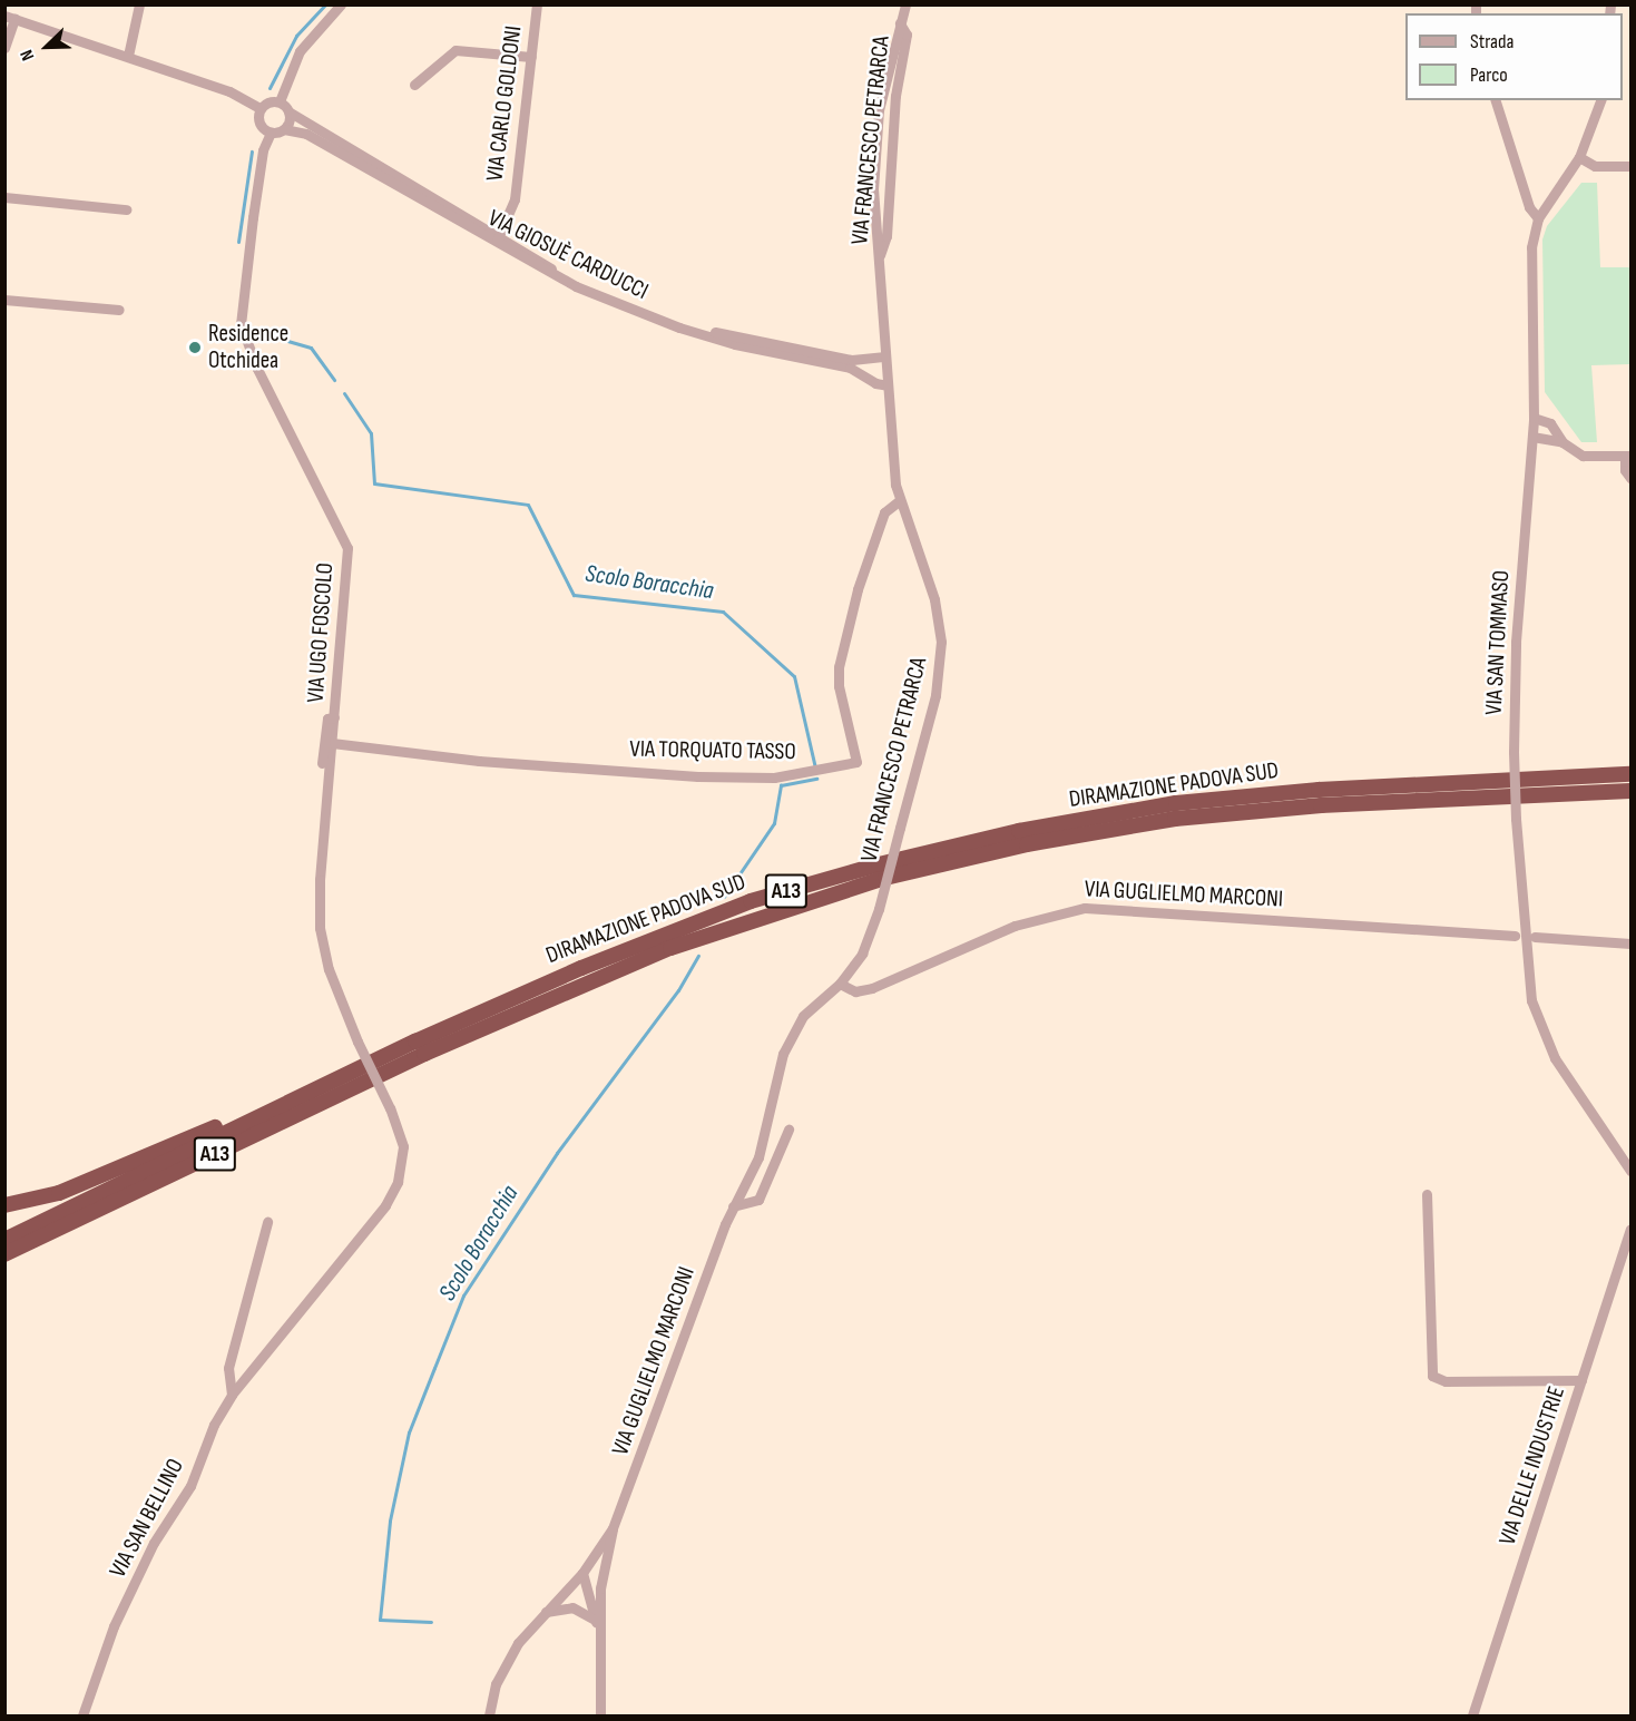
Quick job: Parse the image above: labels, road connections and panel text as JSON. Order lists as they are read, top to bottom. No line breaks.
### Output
{"streets":{"highway":["DIRAMAZIONE PADOVA SUD","A13"],"street":["VIA CARLO GOLDONI","VIA FRANCESCO PETRARCA","VIA GIOSUÈ CARDUCCI","VIA UGO FOSCOLO","VIA SAN TOMMASO","VIA TORQUATO TASSO","VIA GUGLIELMO MARCONI","VIA DELLE INDUSTRIE","VIA SAN BELLINO"]},"crossings":[["VIA CARLO GOLDONI","VIA GIOSUÈ CARDUCCI"],["VIA FRANCESCO PETRARCA","VIA GIOSUÈ CARDUCCI"],["VIA FRANCESCO PETRARCA","VIA TORQUATO TASSO"],["VIA FRANCESCO PETRARCA","VIA GUGLIELMO MARCONI"],["VIA GIOSUÈ CARDUCCI","VIA UGO FOSCOLO"],["VIA UGO FOSCOLO","VIA TORQUATO TASSO"],["VIA UGO FOSCOLO","VIA SAN BELLINO"]],"water":["Scolo Boracchia"],"places":["Residence Otchidea"],"legend":["Strada","Parco"],"north":"bottom left"}
